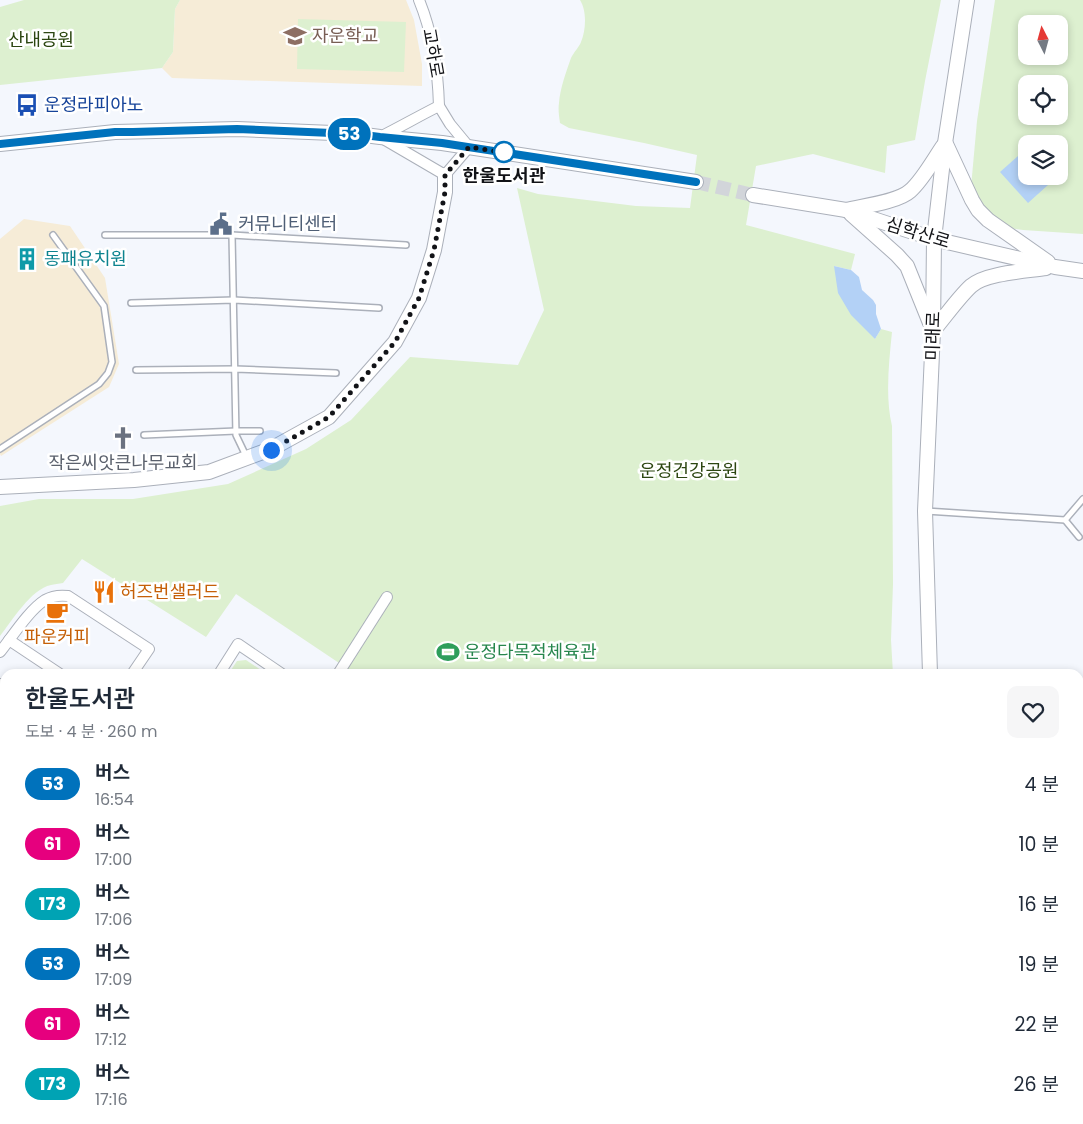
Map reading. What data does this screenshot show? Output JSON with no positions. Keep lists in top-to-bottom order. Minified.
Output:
{"streets":{"street":["교하로","심학산로","미래로"]},"crossings":[["심학산로","미래로"]],"parks":["산내공원","운정건강공원"],"places":{"school or university":["자운학교"],"bus stop":["운정라피아노"],"other":["한울도서관"],"public building":["커뮤니티센터"],"building":["동패유치원"],"church":["작은씨앗큰나무교회"],"restaurant":["허즈번샐러드"],"cafe":["파운커피"],"sports":["운정다목적체육관"]},"lines":["bus line 53"],"north":"top","page":{"on_map":"53","heading":["한울도서관","도보 · 4 분 · 260 m"],"list":[{"mark":"53","name":"버스","note":"16:54","value":"4 분"},{"mark":"61","name":"버스","note":"17:00","value":"10 분"},{"mark":"173","name":"버스","note":"17:06","value":"16 분"},{"mark":"53","name":"버스","note":"17:09","value":"19 분"},{"mark":"61","name":"버스","note":"17:12","value":"22 분"},{"mark":"173","name":"버스","note":"17:16","value":"26 분"}]}}
